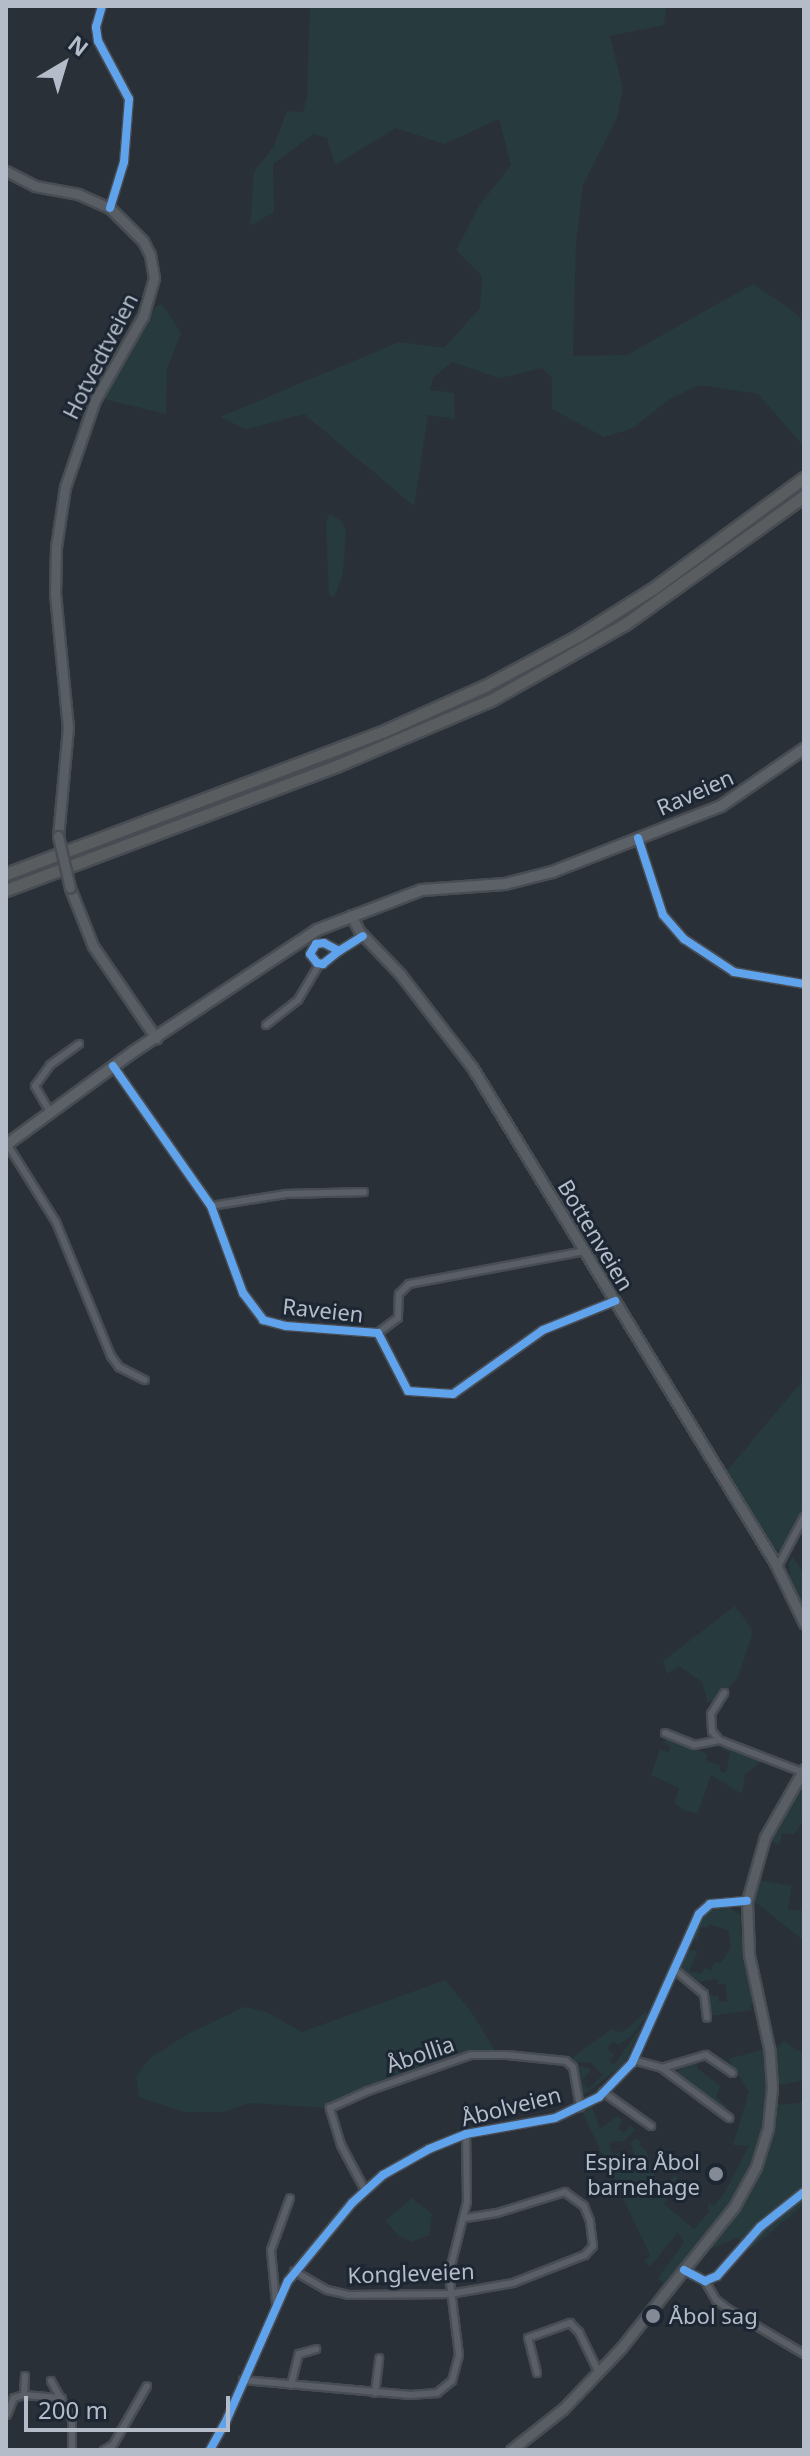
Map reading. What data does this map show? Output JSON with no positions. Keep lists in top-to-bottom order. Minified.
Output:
{"streets":{"main road":["Hotvedtveien","Raveien","Bottenveien"],"street":["Åbollia","Åbolveien","Kongleveien"]},"crossings":[["Hotvedtveien","Raveien"],["Raveien","Bottenveien"],["Åbollia","Åbolveien"],["Åbolveien","Kongleveien"]],"places":["Espira Åbol barnehage","Åbol sag"],"scale_bar":"200 m","north":"top right"}
